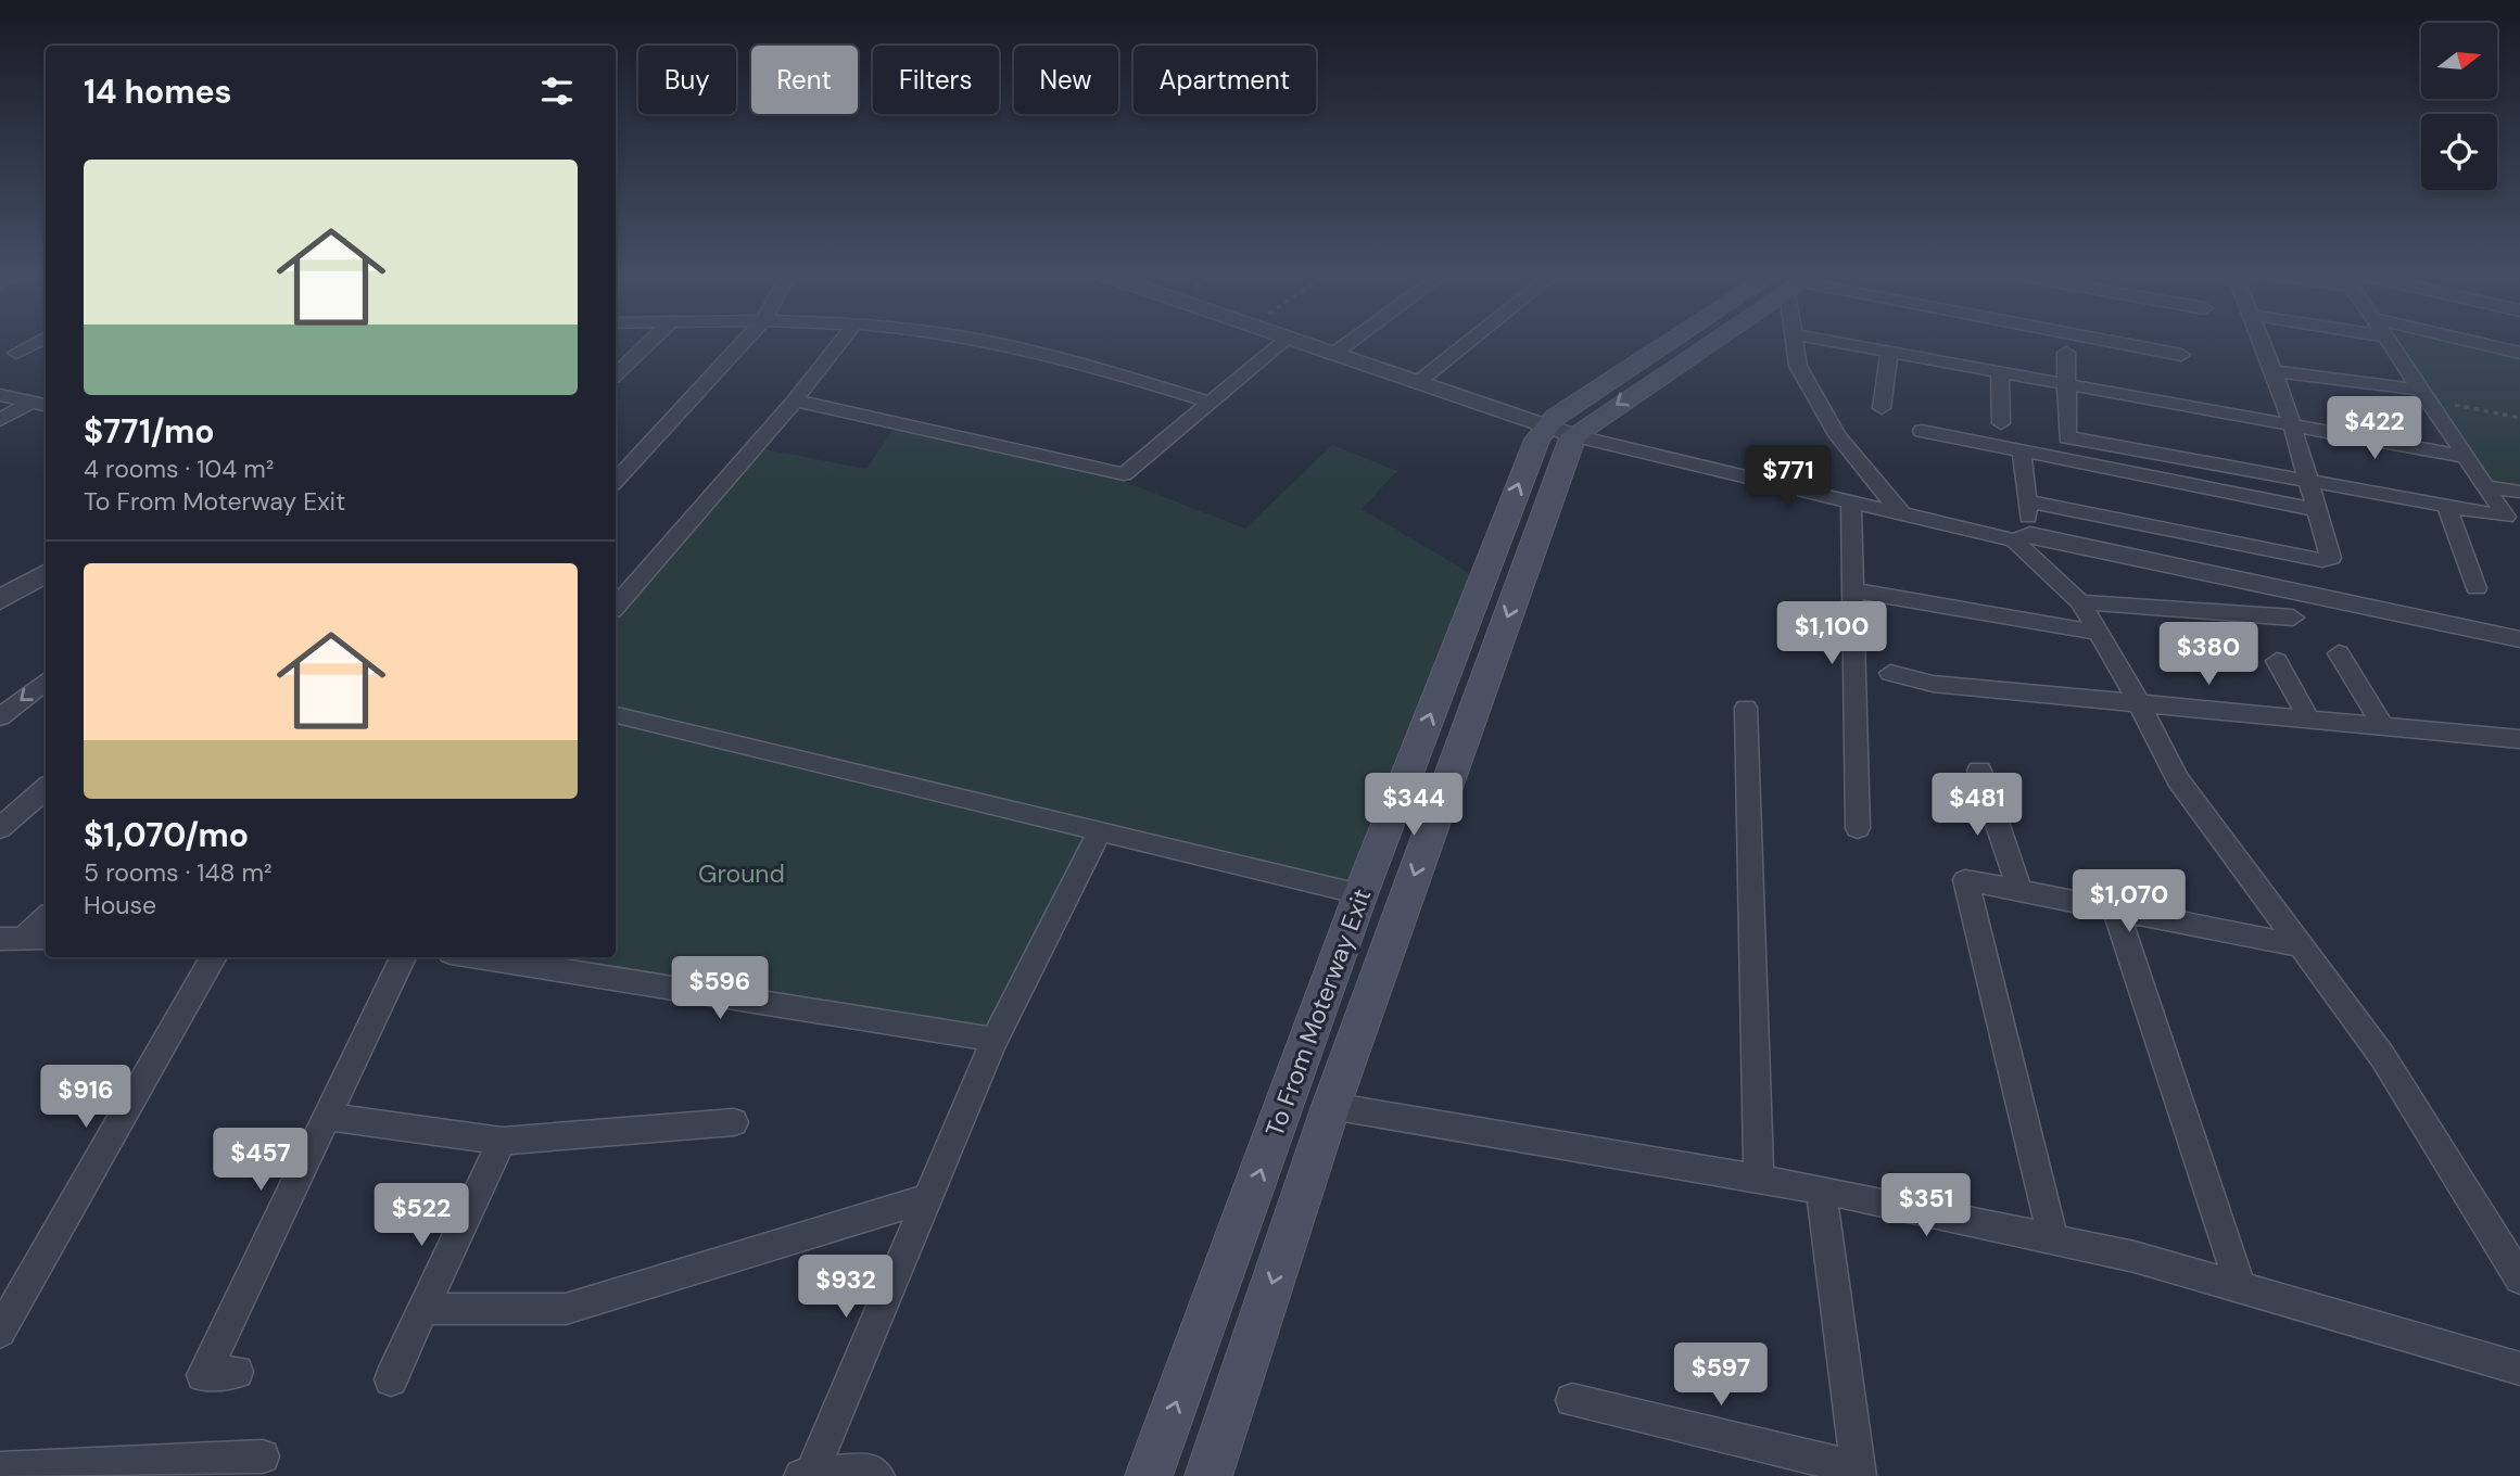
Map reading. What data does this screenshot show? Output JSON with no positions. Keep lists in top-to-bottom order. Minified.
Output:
{"streets":{"main road":["To From Moterway Exit"]},"parks":["Ground"],"north":"right","page":{"chip":["Buy","Rent","Filters","New","Apartment"],"heading":"14 homes","list":[{"name":"$771/mo","note":"4 rooms · 104 m² · To From Moterway Exit"},{"name":"$1,070/mo","note":"5 rooms · 148 m² · House"}],"price":["$422","$771","$1,100","$380","$344","$481","$1,070","$596","$916","$457","$351","$522","$932","$597"]}}
